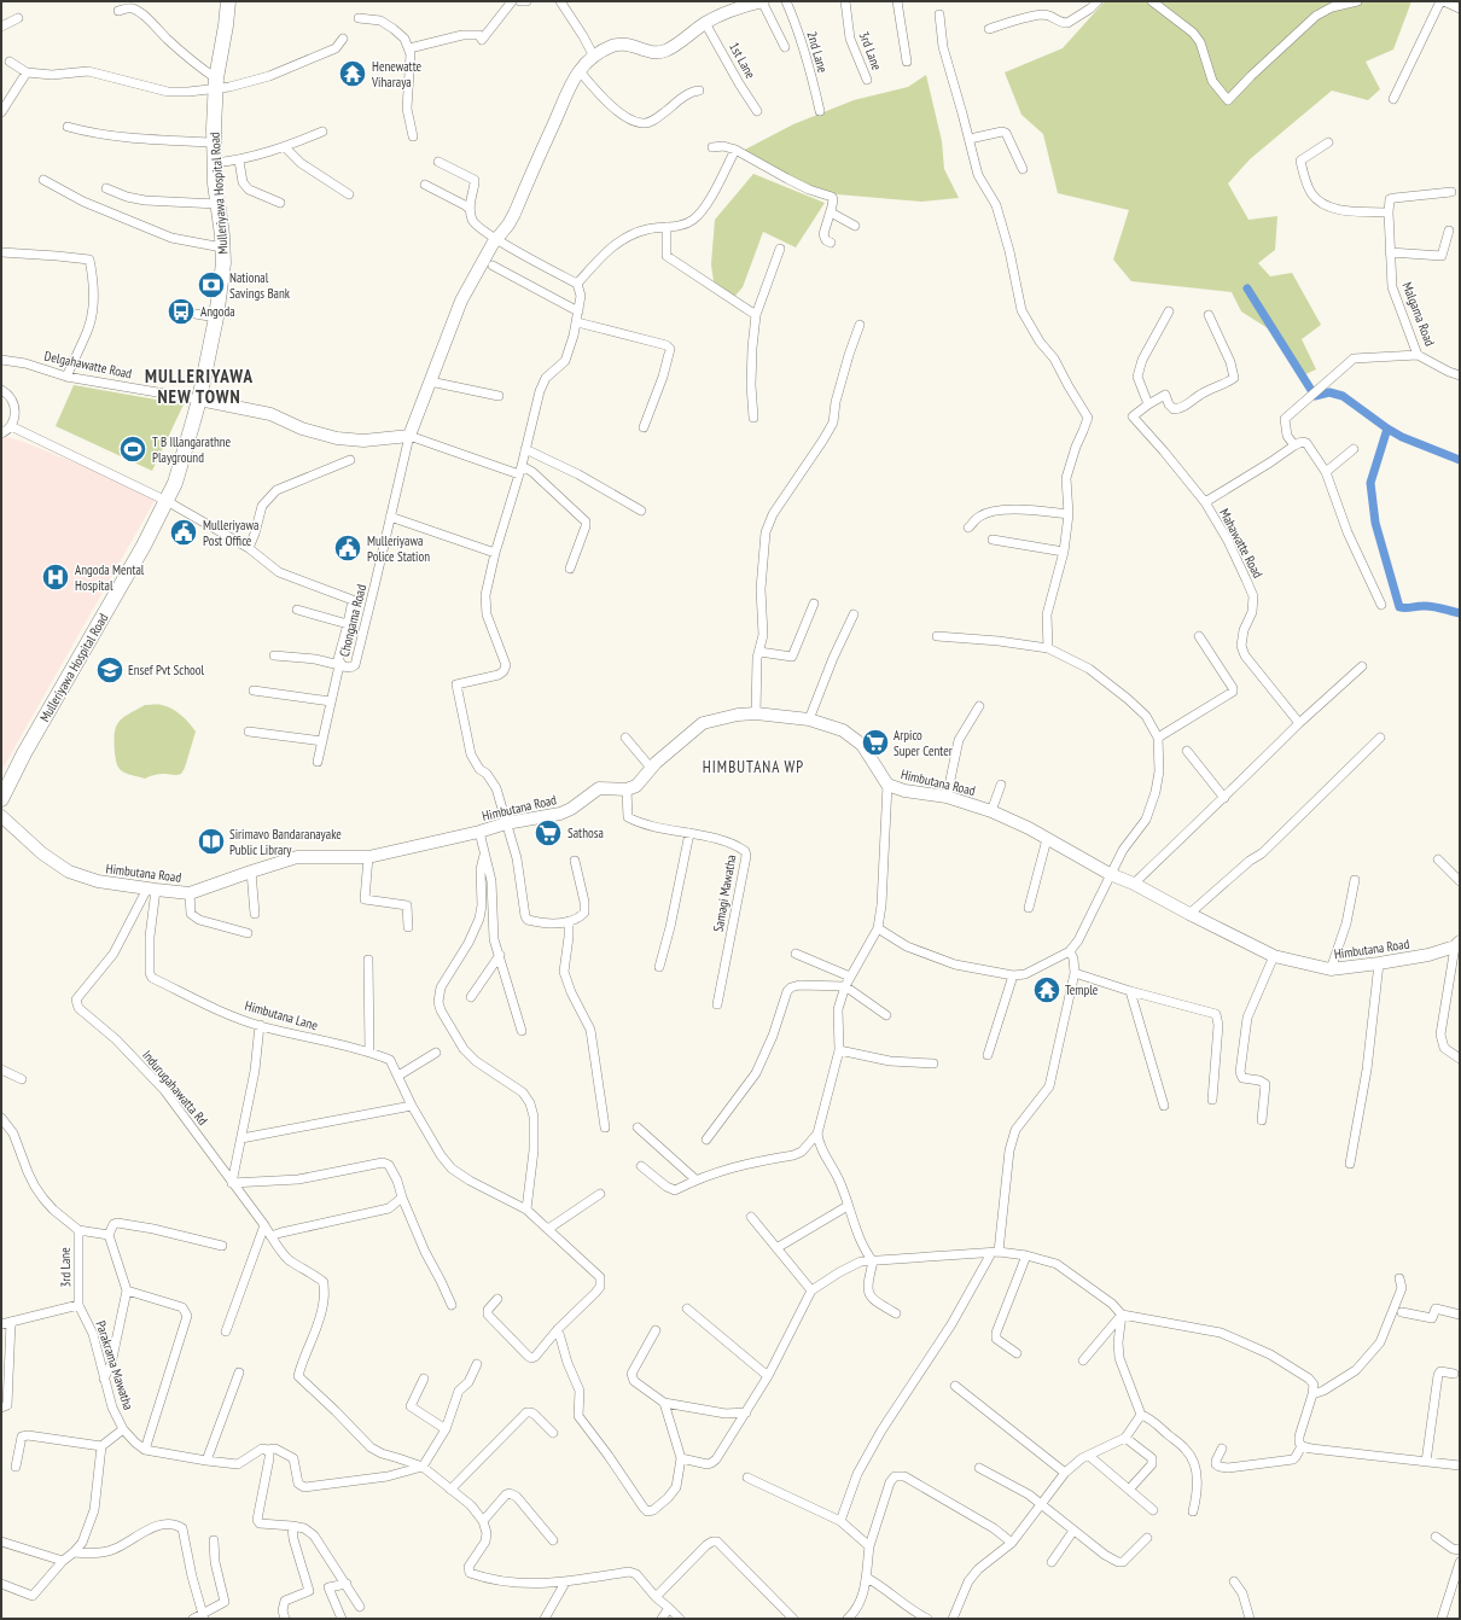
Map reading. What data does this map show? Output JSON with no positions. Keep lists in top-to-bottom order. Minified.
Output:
{"streets":{"main road":["Mulleriyawa Hospital Road"],"street":["3rd Lane","2nd Lane","1st Lane","Malgama Road","Delgahawatte Road","Mahawatte Road","Chongama Road","Himbutana Road","Samagi Mawatha","Himbutana Lane","Indurugahawatta Rd","Parakrama Mawatha"]},"crossings":[["3rd Lane","Parakrama Mawatha"],["Mulleriyawa Hospital Road","Delgahawatte Road"],["Mulleriyawa Hospital Road","Chongama Road"],["Himbutana Road","Samagi Mawatha"],["Himbutana Road","Himbutana Lane"],["Himbutana Road","Indurugahawatta Rd"],["Himbutana Lane","Indurugahawatta Rd"]],"districts":["MULLERIYAWA NEW TOWN","HIMBUTANA WP"],"places":{"temple":["Henewatte Viharaya","Temple"],"bank":["National Savings Bank"],"bus stop":["Angoda"],"sports":["T B Illangarathne Playground"],"public building":["Mulleriyawa Post Office","Mulleriyawa Police Station"],"hospital":["Angoda Mental Hospital"],"school or university":["Ensef Pvt School"],"supermarket":["Arpico Super Center","Sathosa"],"library":["Sirimavo Bandaranayake Public Library"]}}
